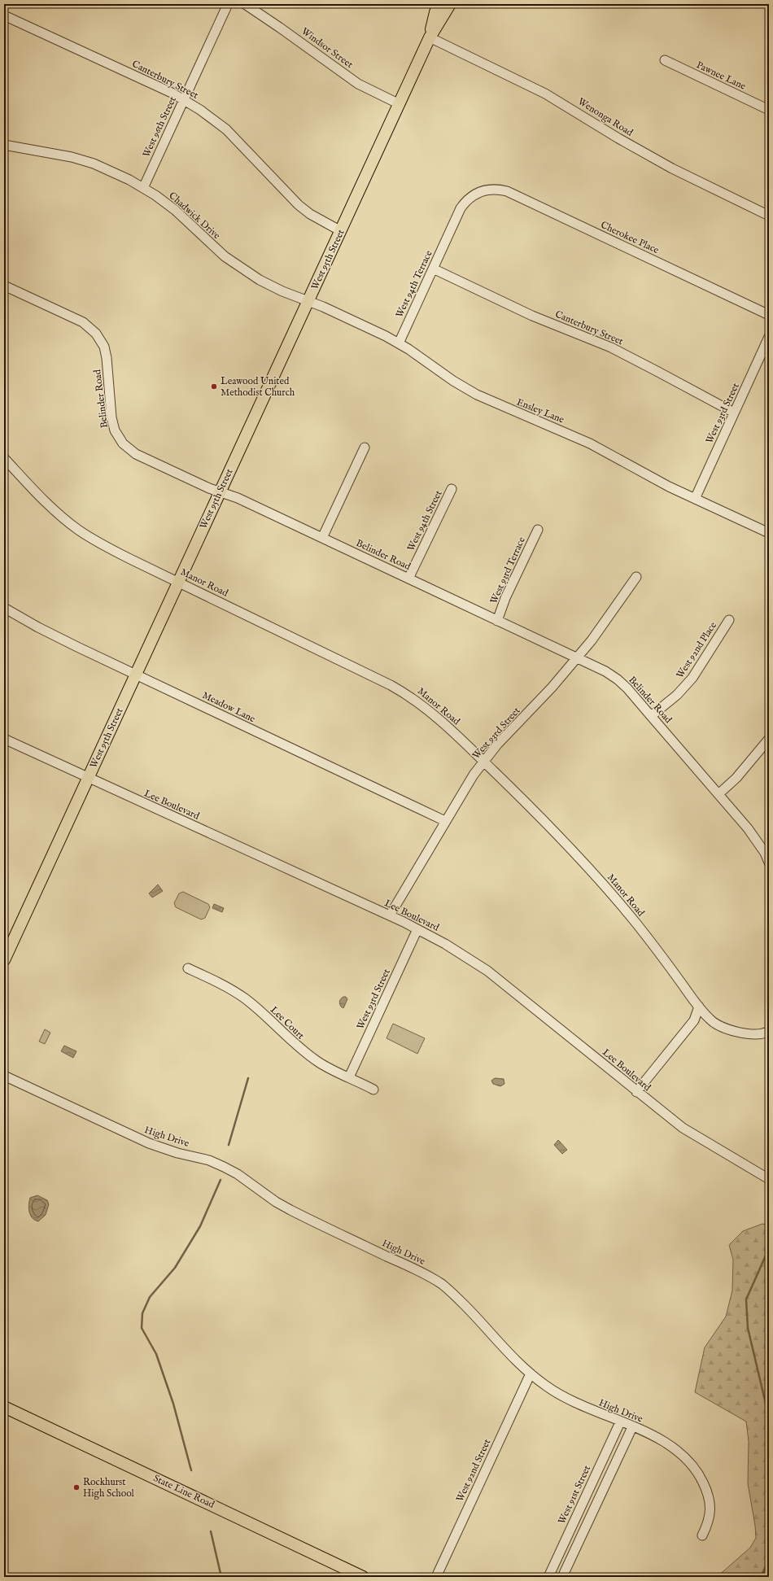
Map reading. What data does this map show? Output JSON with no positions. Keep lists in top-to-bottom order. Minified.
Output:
{"streets":{"main road":["West 95th Street","State Line Road"],"street":["Windsor Street","Pawnee Lane","Canterbury Street","Wenonga Road","West 96th Street","Chadwick Drive","Cherokee Place","West 94th Terrace","Belinder Road","Ensley Lane","West 93rd Street","West 94th Street","West 93rd Terrace","Manor Road","West 92nd Place","Meadow Lane","Lee Boulevard","Lee Court","High Drive","West 92nd Street","West 91st Street"]},"crossings":[["Windsor Street","West 95th Street"],["Canterbury Street","West 96th Street"],["Canterbury Street","West 95th Street"],["Canterbury Street","West 94th Terrace"],["Canterbury Street","West 93rd Street"],["Wenonga Road","West 95th Street"],["West 96th Street","Chadwick Drive"],["Chadwick Drive","West 95th Street"],["Chadwick Drive","Ensley Lane"],["Cherokee Place","West 94th Terrace"],["West 95th Street","Belinder Road"],["West 95th Street","Ensley Lane"],["West 95th Street","Manor Road"],["West 95th Street","Meadow Lane"],["West 95th Street","Lee Boulevard"],["West 94th Terrace","Ensley Lane"],["Belinder Road","West 93rd Street"],["Belinder Road","West 94th Street"],["Belinder Road","West 93rd Terrace"],["Belinder Road","West 92nd Place"],["Ensley Lane","West 93rd Street"],["West 93rd Street","Manor Road"],["West 93rd Street","Meadow Lane"],["West 93rd Street","Lee Boulevard"],["West 93rd Street","Lee Court"],["High Drive","West 92nd Street"],["High Drive","West 91st Street"]],"places":["Leawood United Methodist Church","Rockhurst High School"]}
